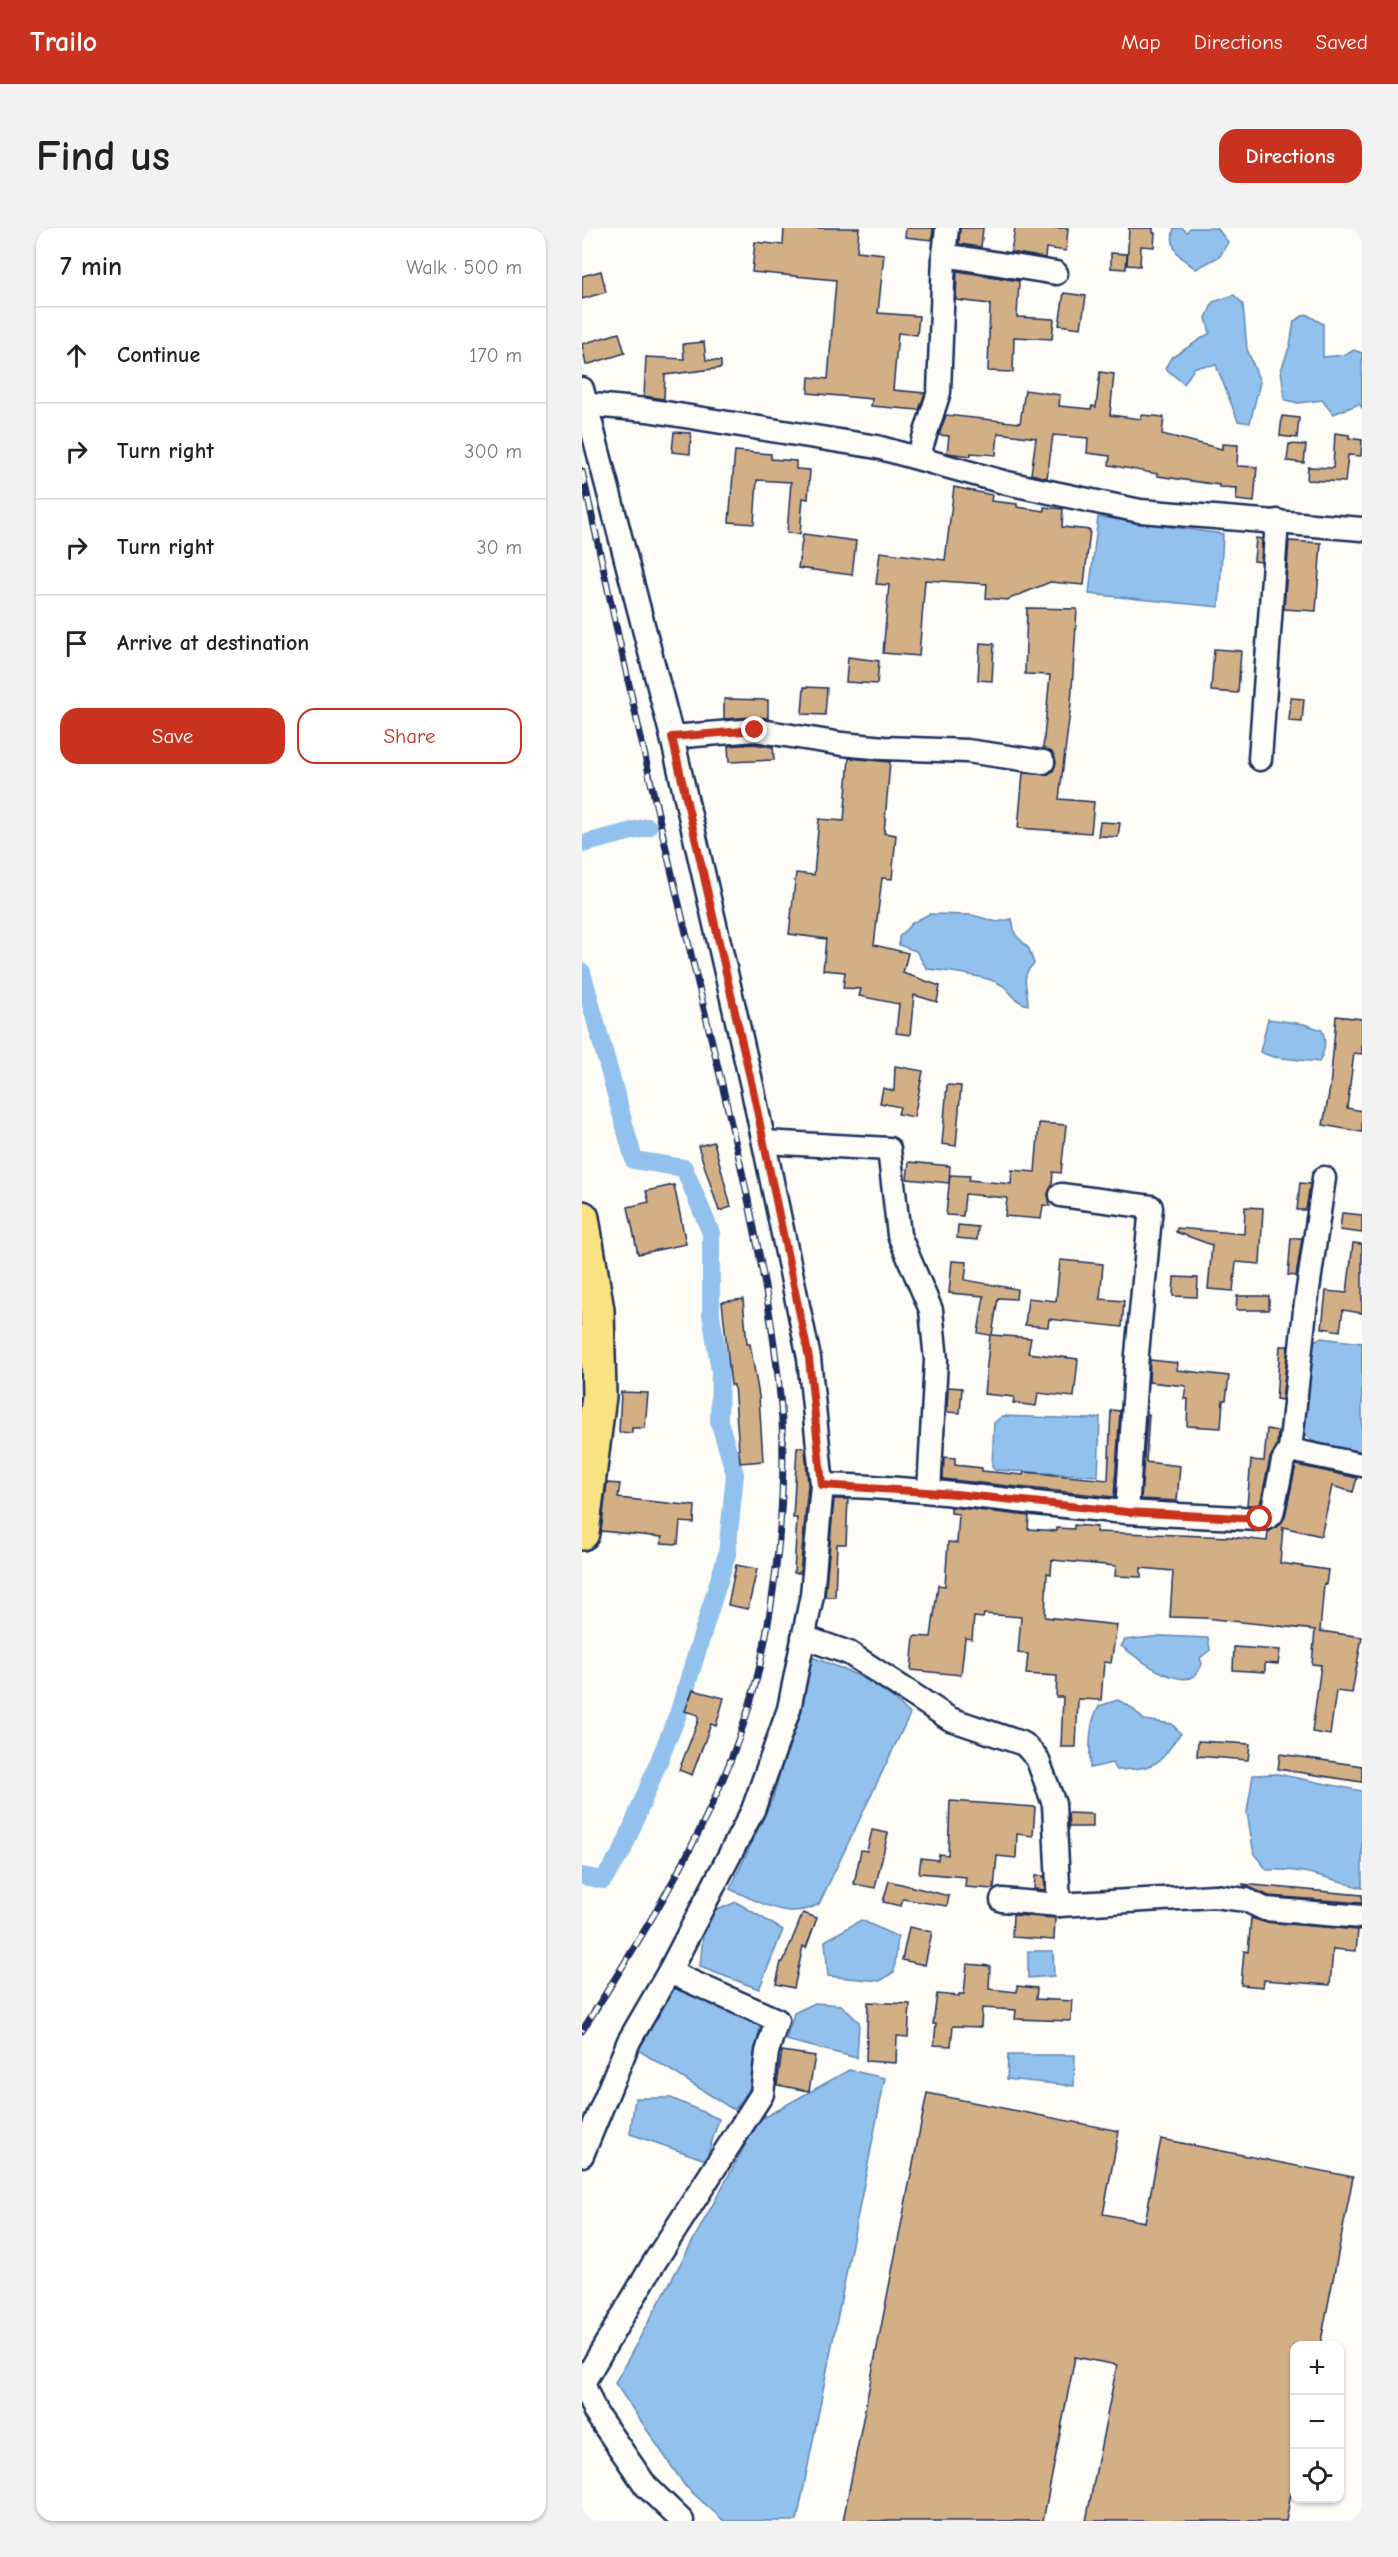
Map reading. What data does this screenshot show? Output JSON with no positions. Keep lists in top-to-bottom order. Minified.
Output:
{"page":{"header":"Trailo","nav":["Map","Directions","Saved"],"buttons":["Directions",["Save","Share"]],"title":"Find us","heading":["7 min","Walk · 500 m"],"list":[["Continue","170 m"],["Turn right","300 m"],["Turn right","30 m"],"Arrive at destination"],"map_buttons":["+","−"]}}
